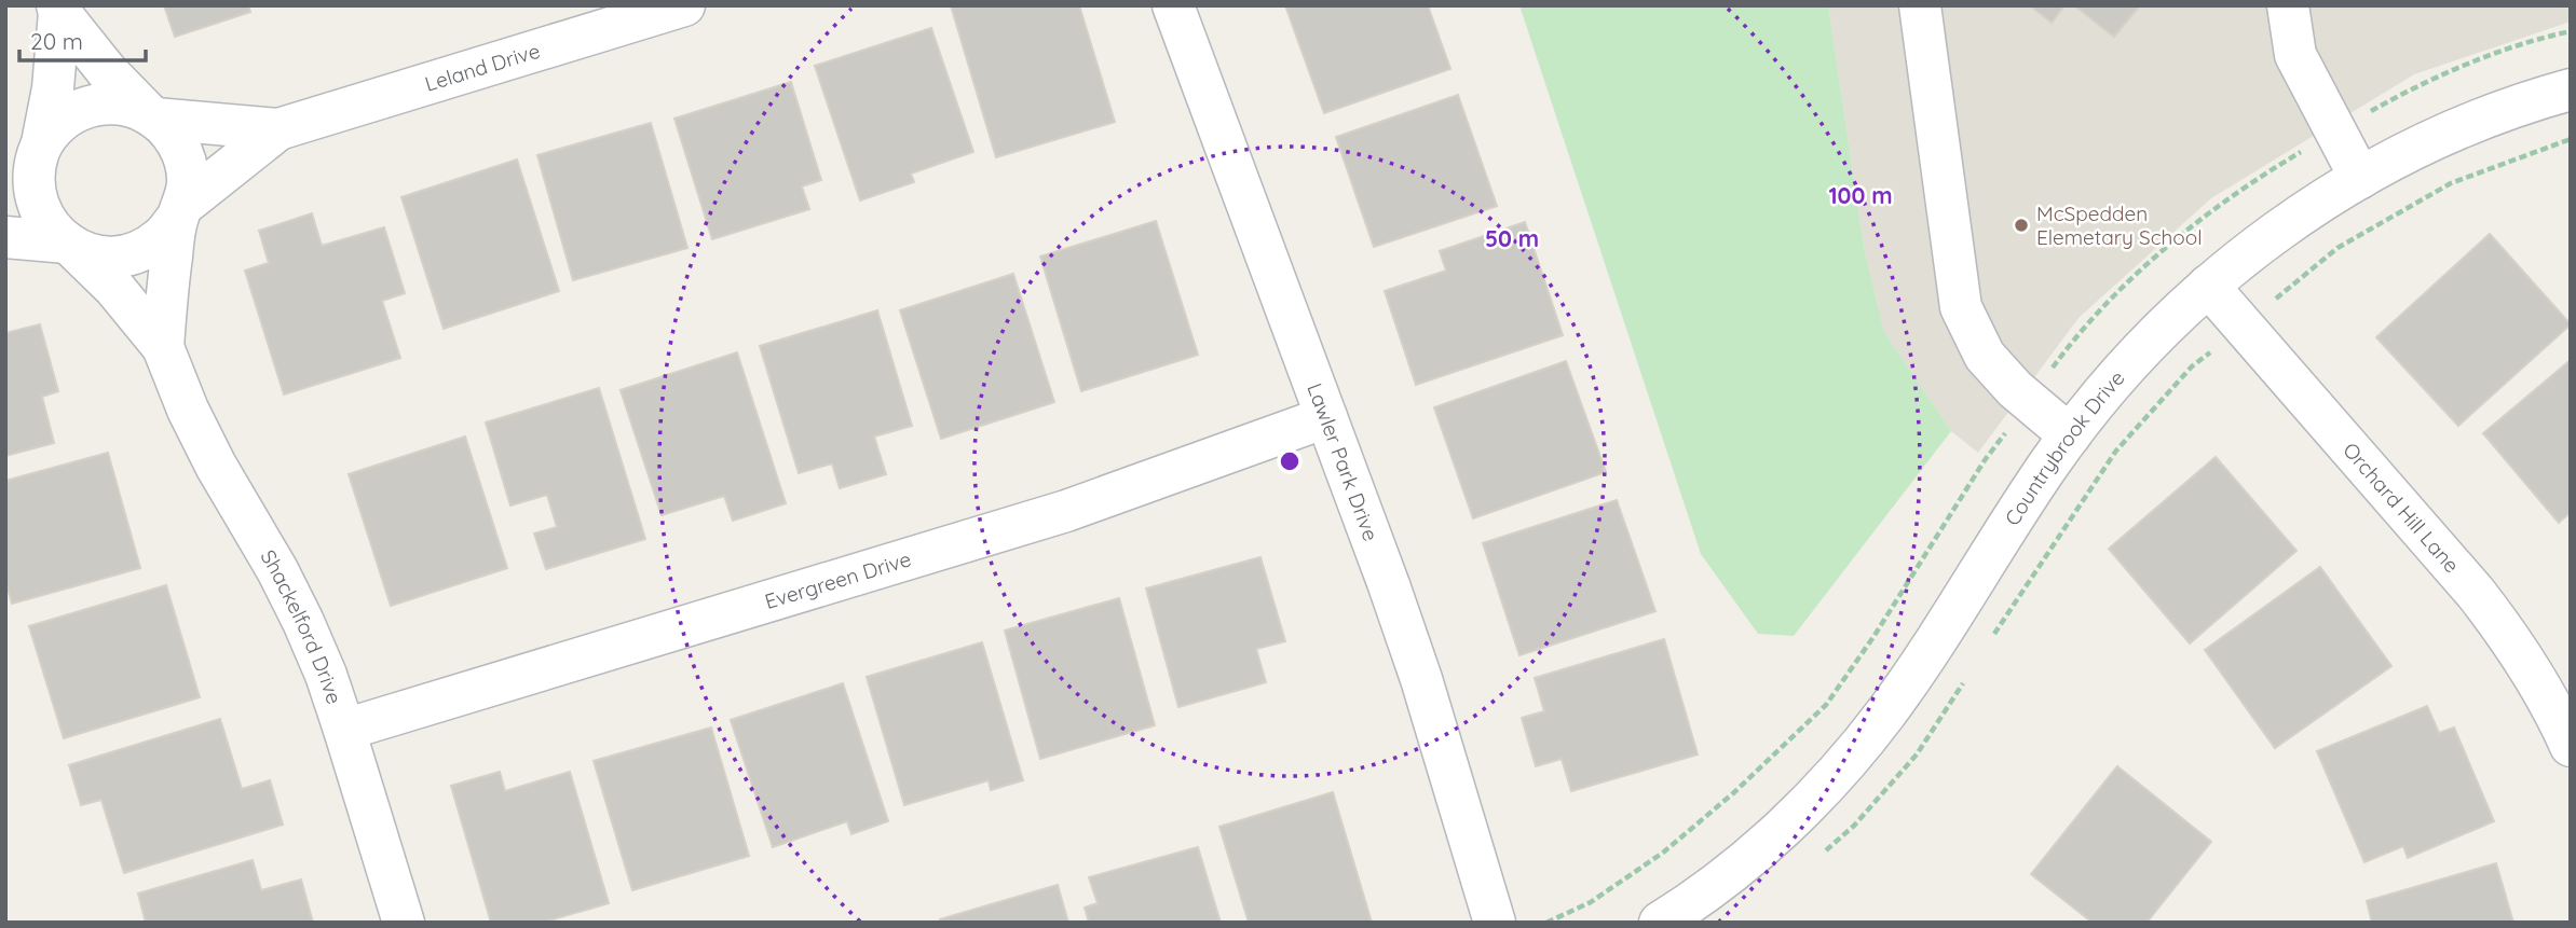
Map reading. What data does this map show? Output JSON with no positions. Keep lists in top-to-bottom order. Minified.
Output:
{"streets":{"street":["Leland Drive","Countrybrook Drive","Lawler Park Drive","Orchard Hill Lane","Evergreen Drive","Shackelford Drive"]},"crossings":[["Leland Drive","Shackelford Drive"],["Countrybrook Drive","Orchard Hill Lane"],["Lawler Park Drive","Evergreen Drive"],["Evergreen Drive","Shackelford Drive"]],"places":["McSpedden Elemetary School"],"scale_bar":"20 m","rings":["100 m","50 m"]}
